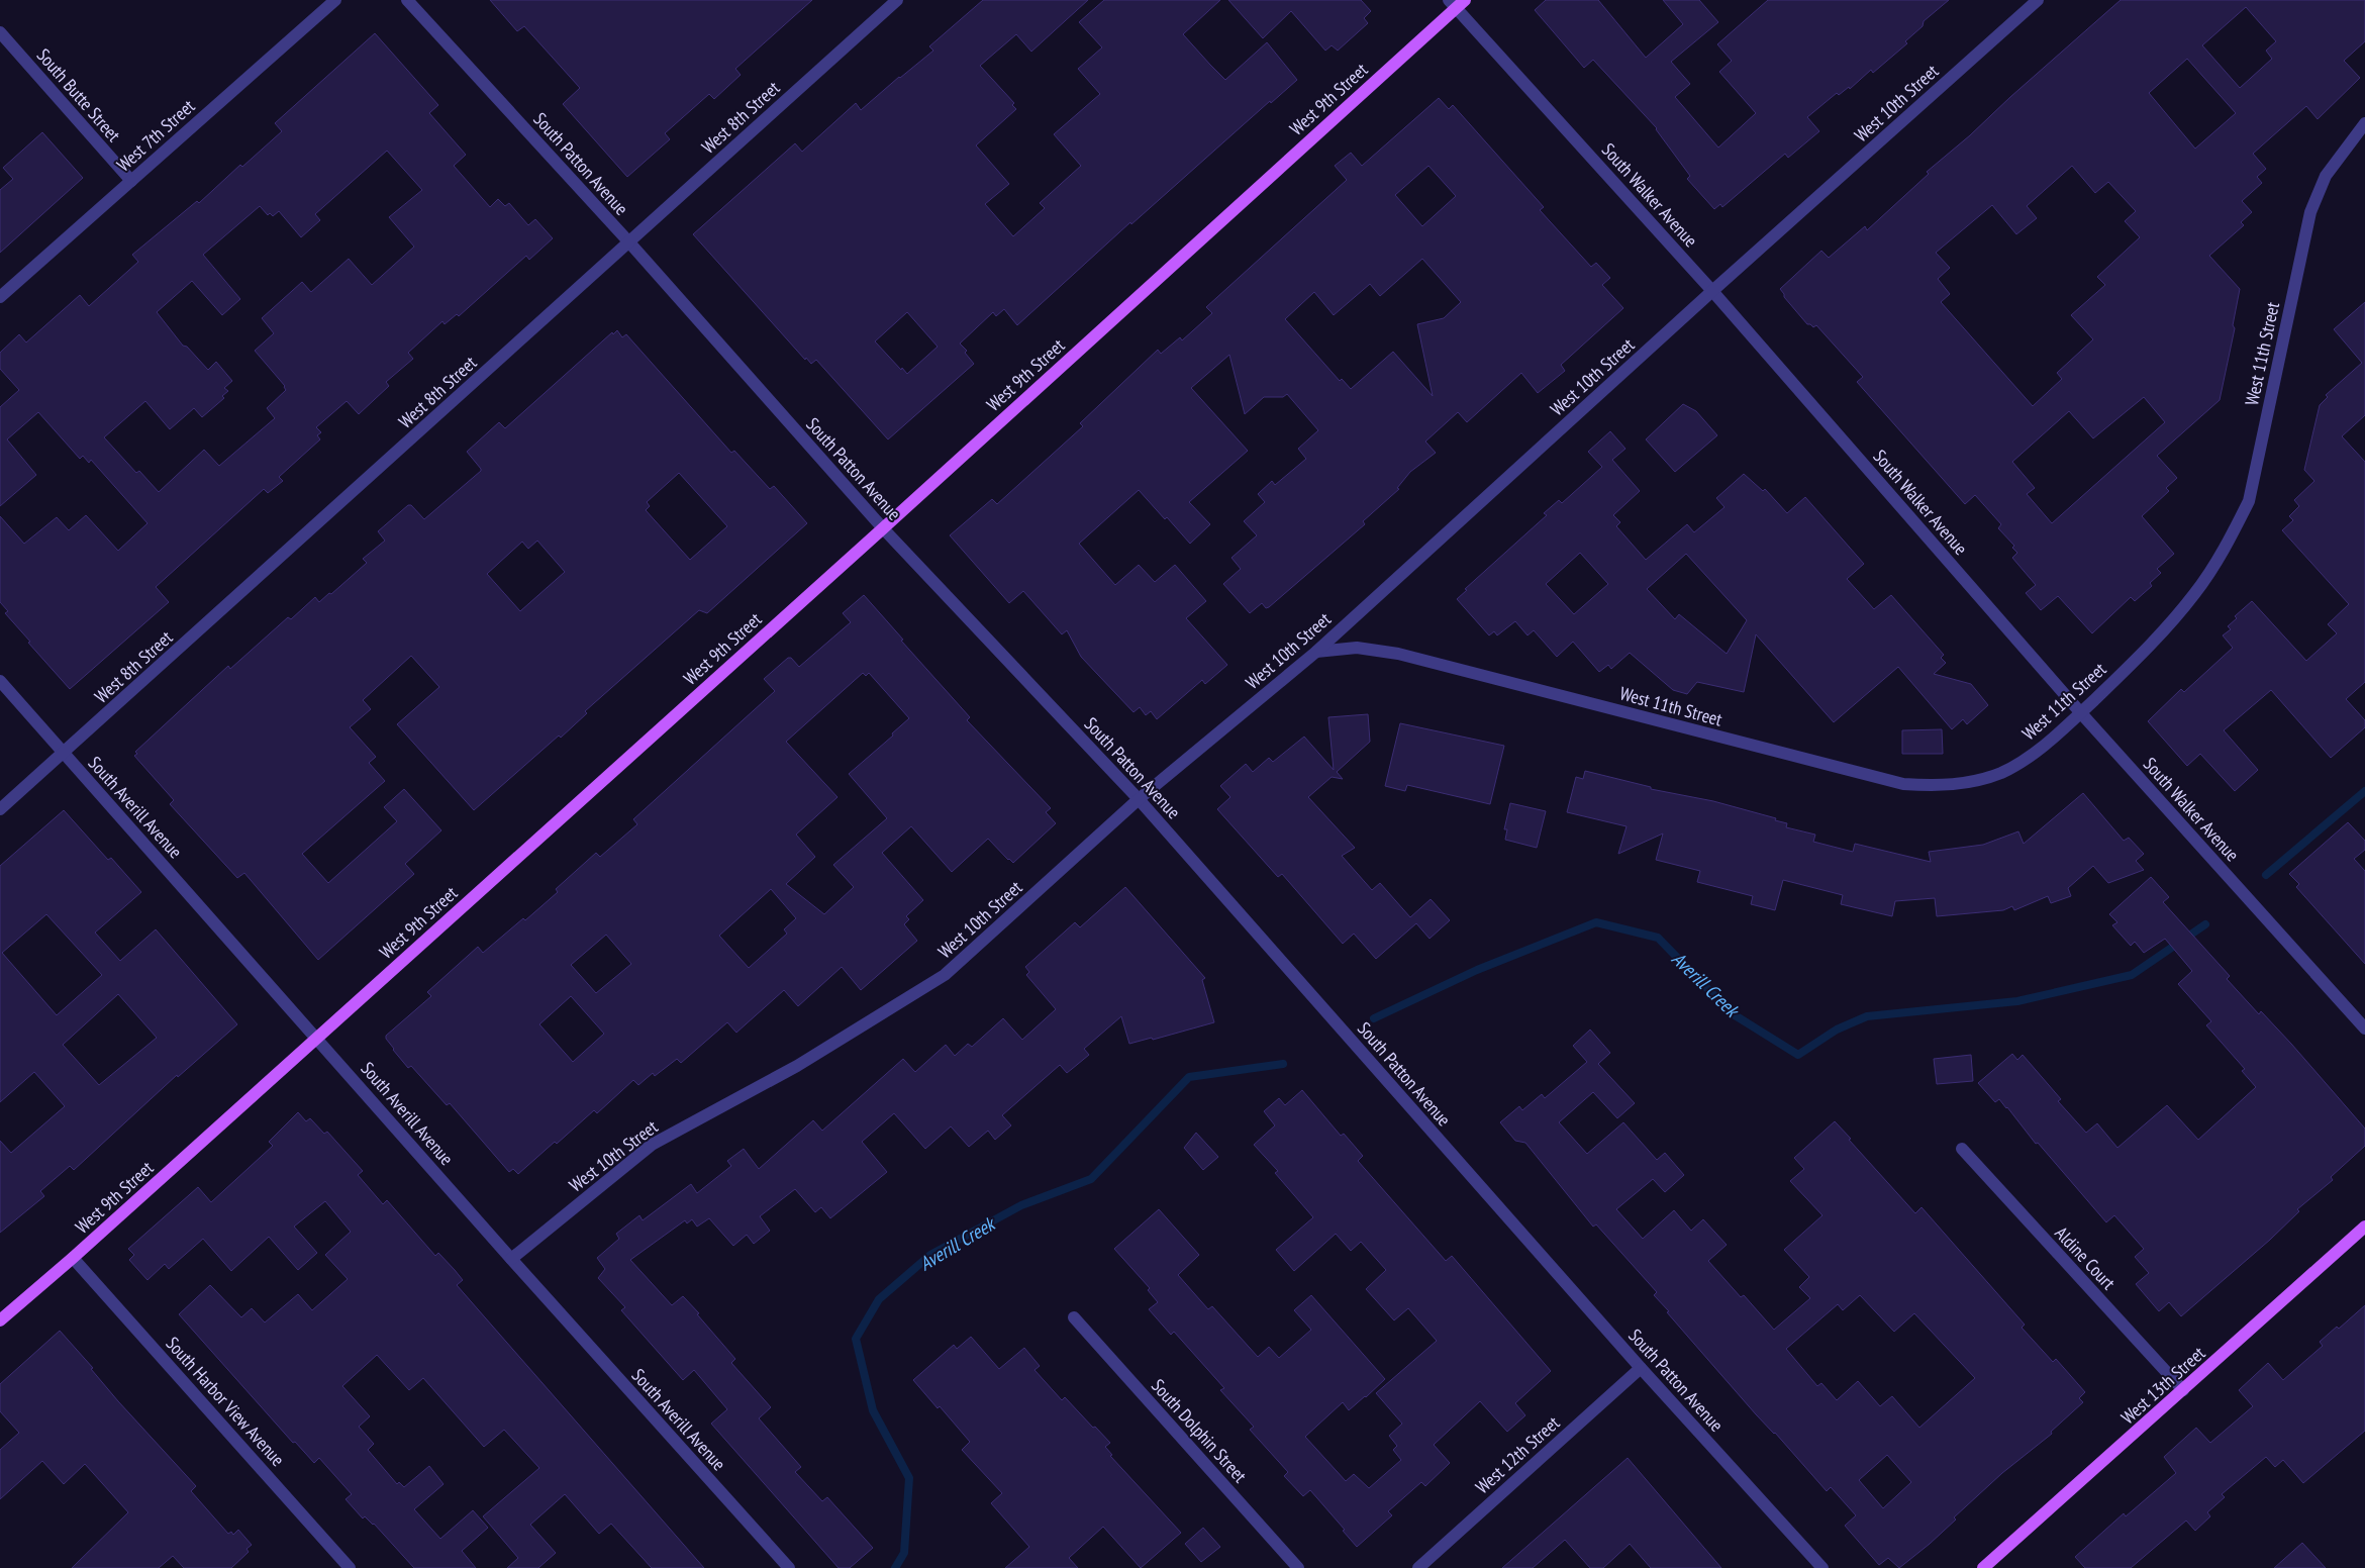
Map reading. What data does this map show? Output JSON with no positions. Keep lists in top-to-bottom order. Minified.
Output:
{"streets":{"main road":["West 9th Street","West 13th Street"],"street":["South Butte Street","West 10th Street","West 8th Street","West 7th Street","South Patton Avenue","South Walker Avenue","West 11th Street","South Averill Avenue","Aldine Court","South Harbor View Avenue","South Dolphin Street","West 12th Street"]},"crossings":[["South Butte Street","West 7th Street"],["West 9th Street","South Patton Avenue"],["West 9th Street","South Walker Avenue"],["West 9th Street","South Averill Avenue"],["West 9th Street","South Harbor View Avenue"],["West 10th Street","South Patton Avenue"],["West 10th Street","South Walker Avenue"],["West 10th Street","West 11th Street"],["West 10th Street","South Averill Avenue"],["West 8th Street","South Patton Avenue"],["West 8th Street","South Averill Avenue"],["South Patton Avenue","West 12th Street"],["South Walker Avenue","West 11th Street"],["Aldine Court","West 13th Street"]],"water":["Averill Creek"]}
